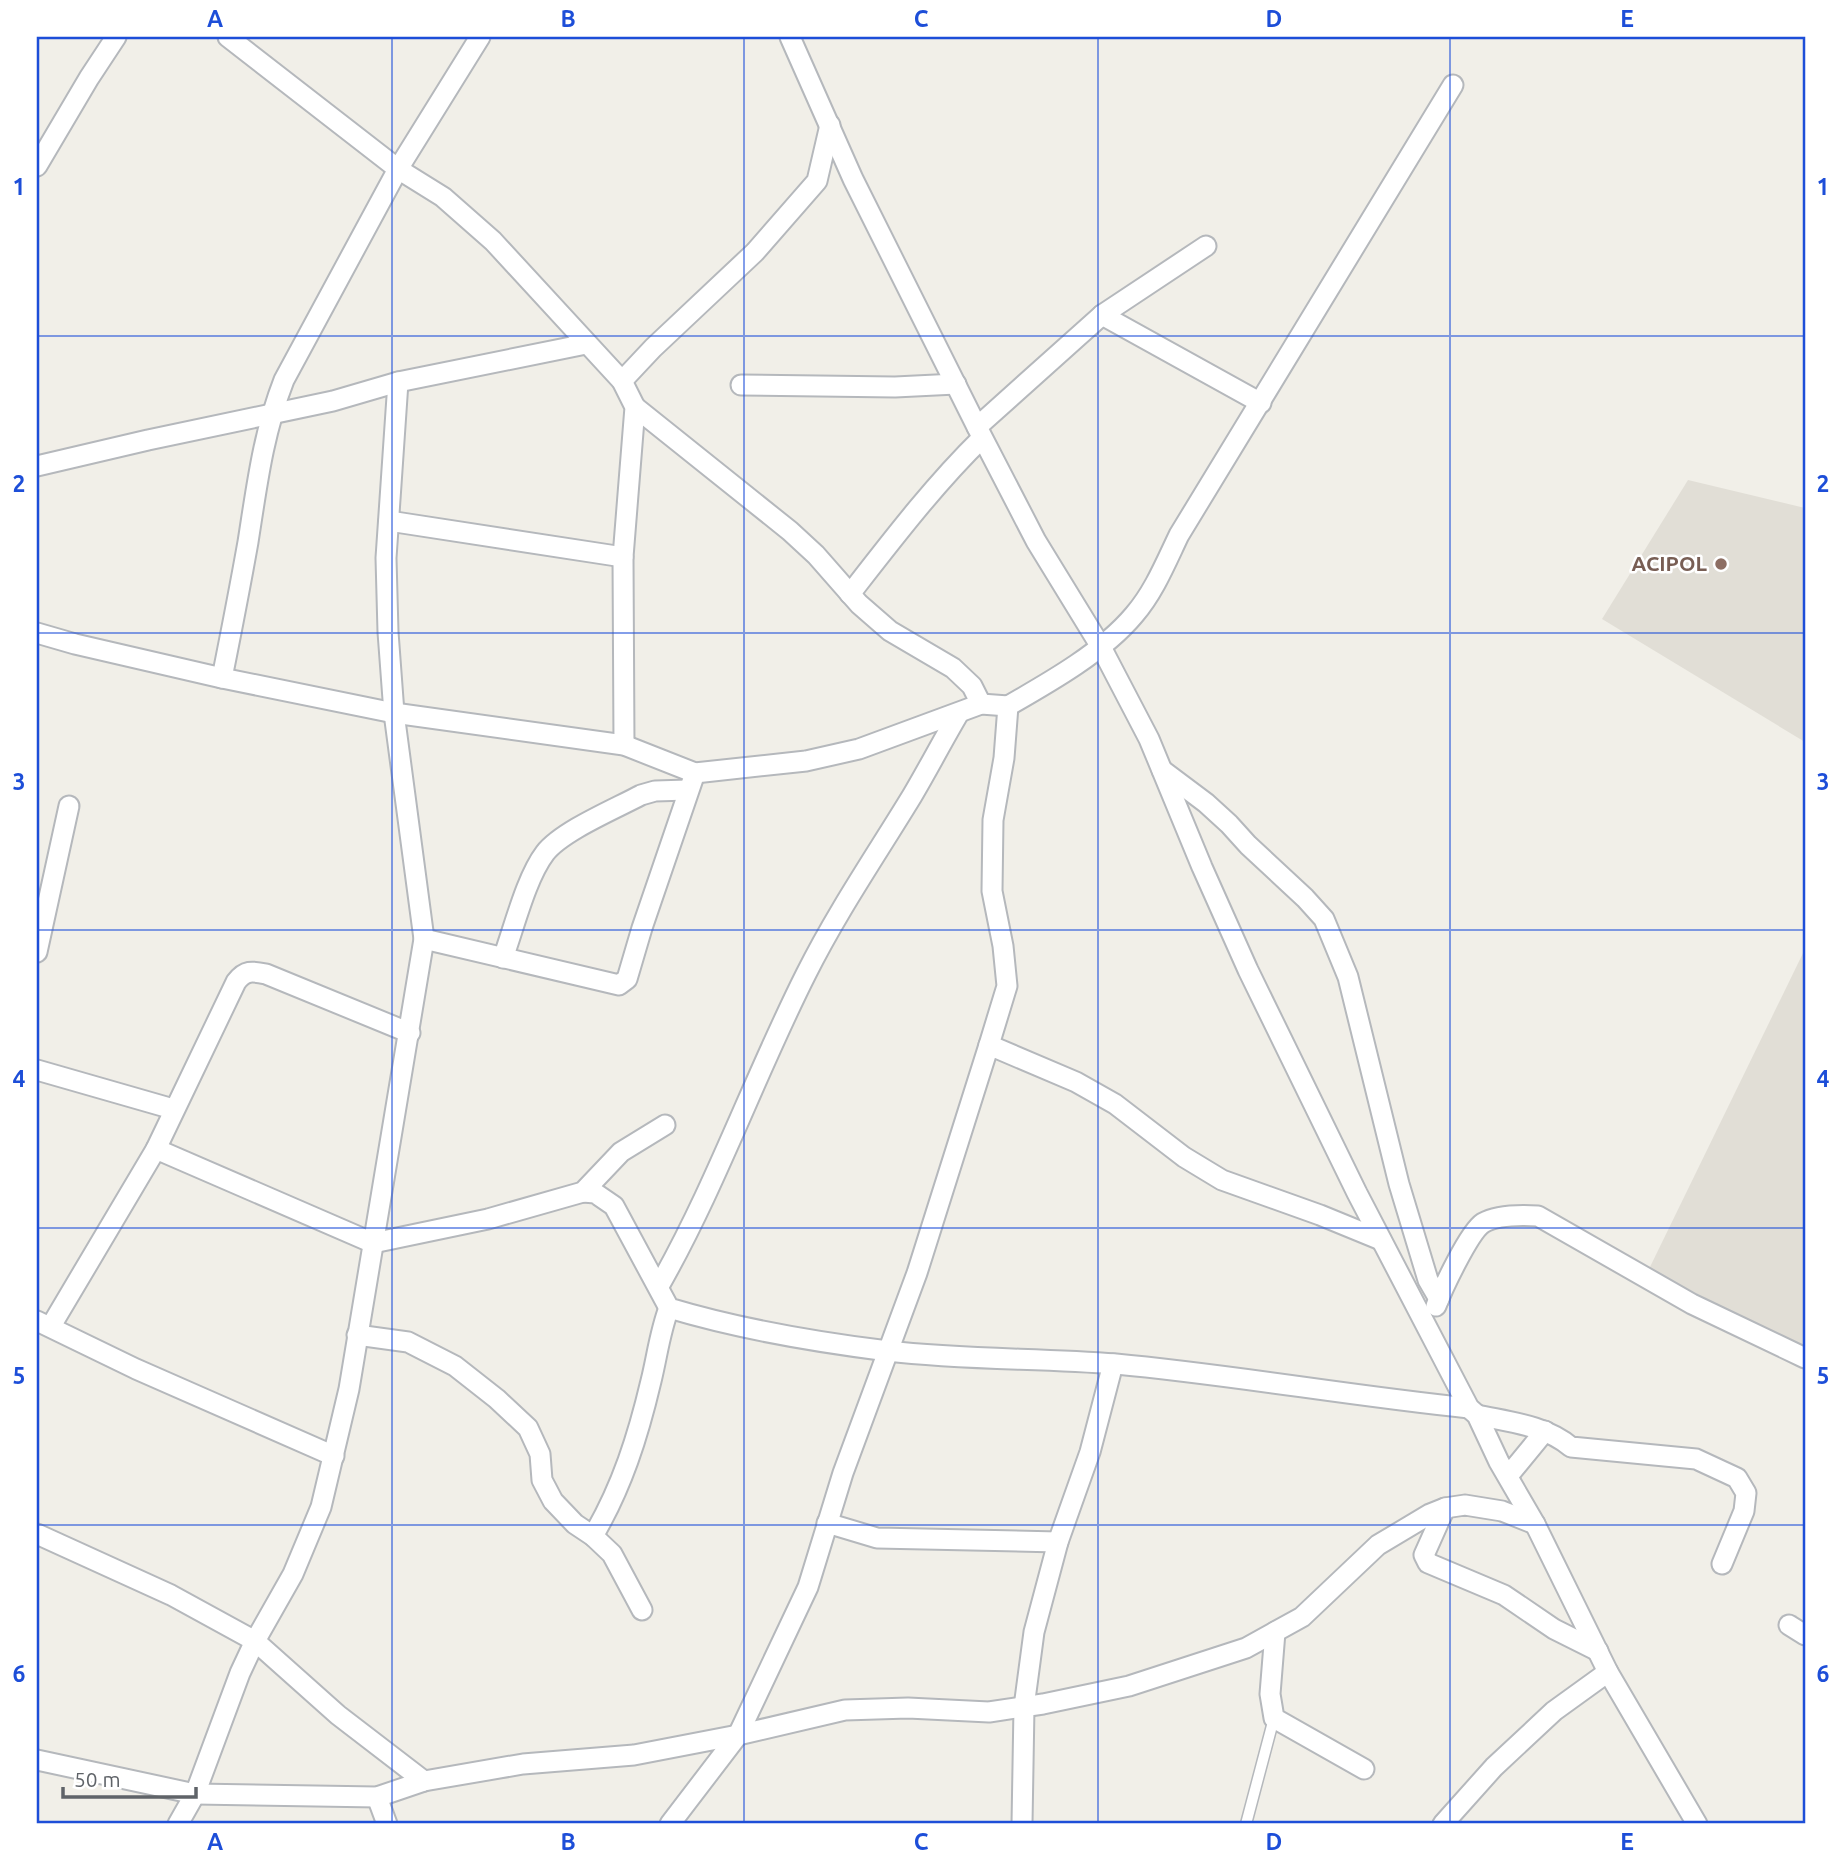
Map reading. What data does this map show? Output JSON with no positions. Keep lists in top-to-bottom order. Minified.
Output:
{"places":["ACIPOL"],"scale_bar":"50 m","grid":{"columns":["A","B","C","D","E"],"rows":["1","2","3","4","5","6"]}}
